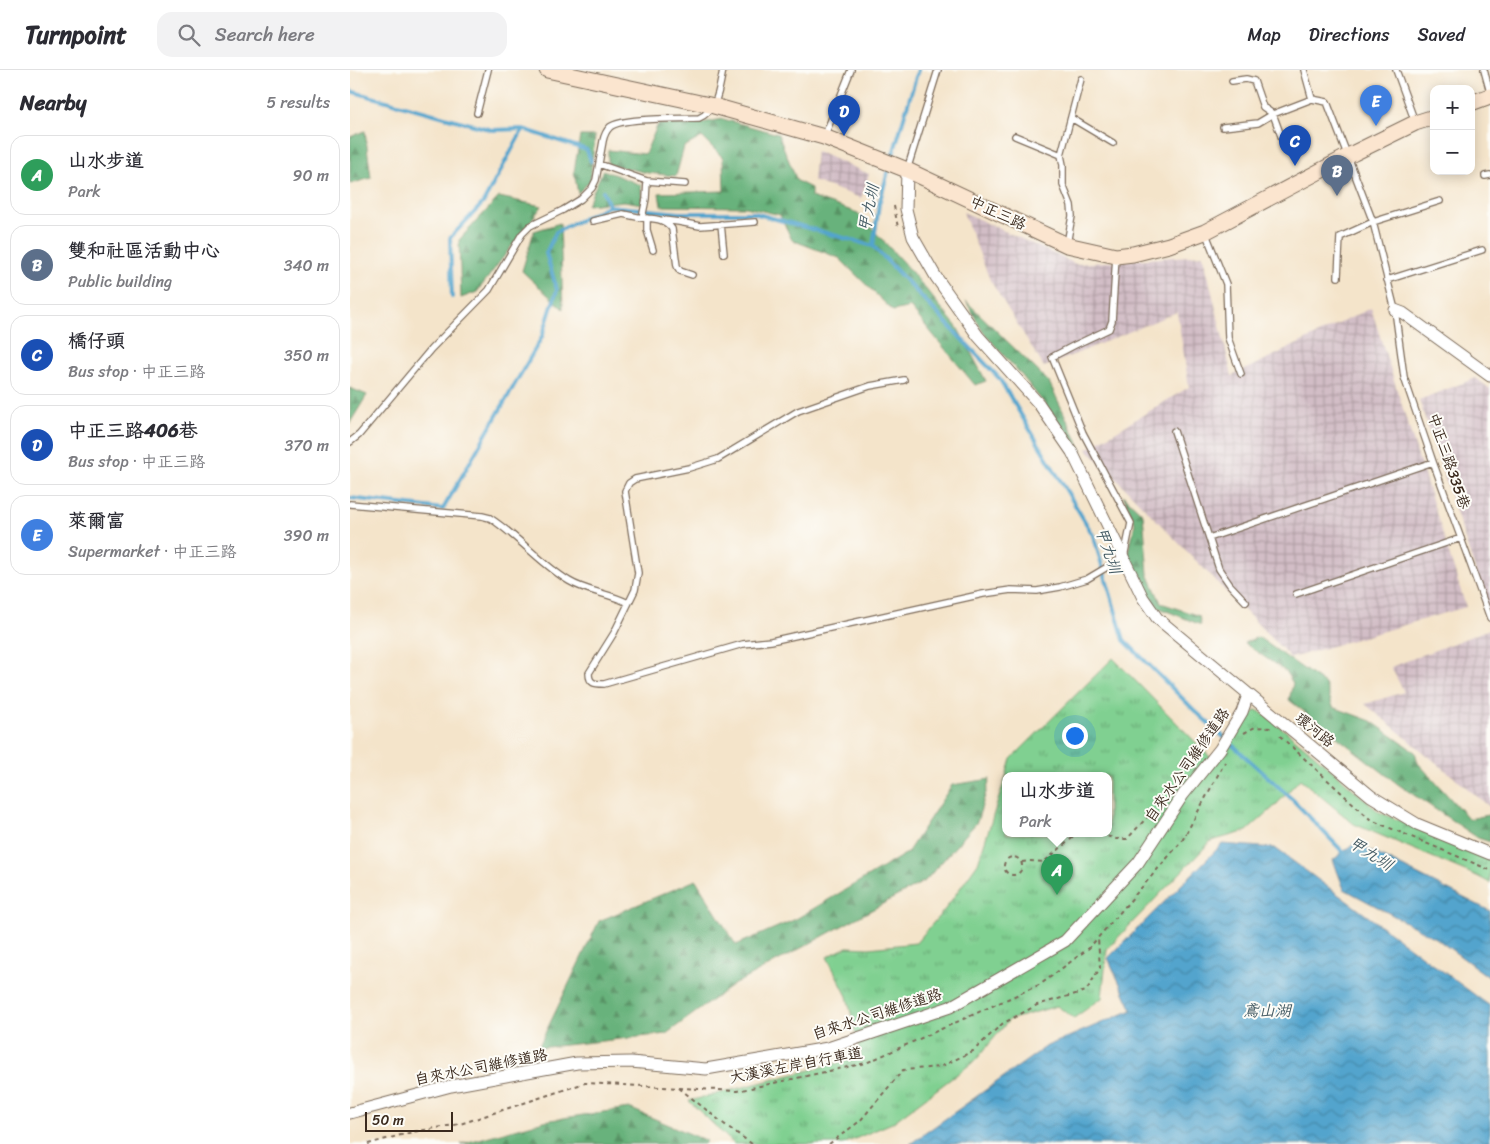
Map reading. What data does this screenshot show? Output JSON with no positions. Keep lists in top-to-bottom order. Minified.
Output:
{"streets":{"street":["中正三路","環河路","自來水公司維修道路"],"lane":["中正三路335巷"],"path":["大漢溪左岸自行車道"]},"crossings":[["中正三路","中正三路335巷"],["中正三路","環河路"],["環河路","自來水公司維修道路"],["自來水公司維修道路","大漢溪左岸自行車道"]],"water":["甲九圳","鳶山湖"],"scale_bar":"50 m","page":{"header":"Turnpoint","search":"Search here","nav":["Map","Directions","Saved"],"heading":["Nearby","5 results"],"map_buttons":["+","−"],"pins":["E","D","C","B","A"],"list":[{"mark":"A","name":"山水步道","note":"Park","value":"90 m"},{"mark":"B","name":"雙和社區活動中心","note":"Public building","value":"340 m"},{"mark":"C","name":"橋仔頭","note":"Bus stop · 中正三路","value":"350 m"},{"mark":"D","name":"中正三路406巷","note":"Bus stop · 中正三路","value":"370 m"},{"mark":"E","name":"萊爾富","note":"Supermarket · 中正三路","value":"390 m"}],"popup":["山水步道","Park"],"scale":"50 m"}}
